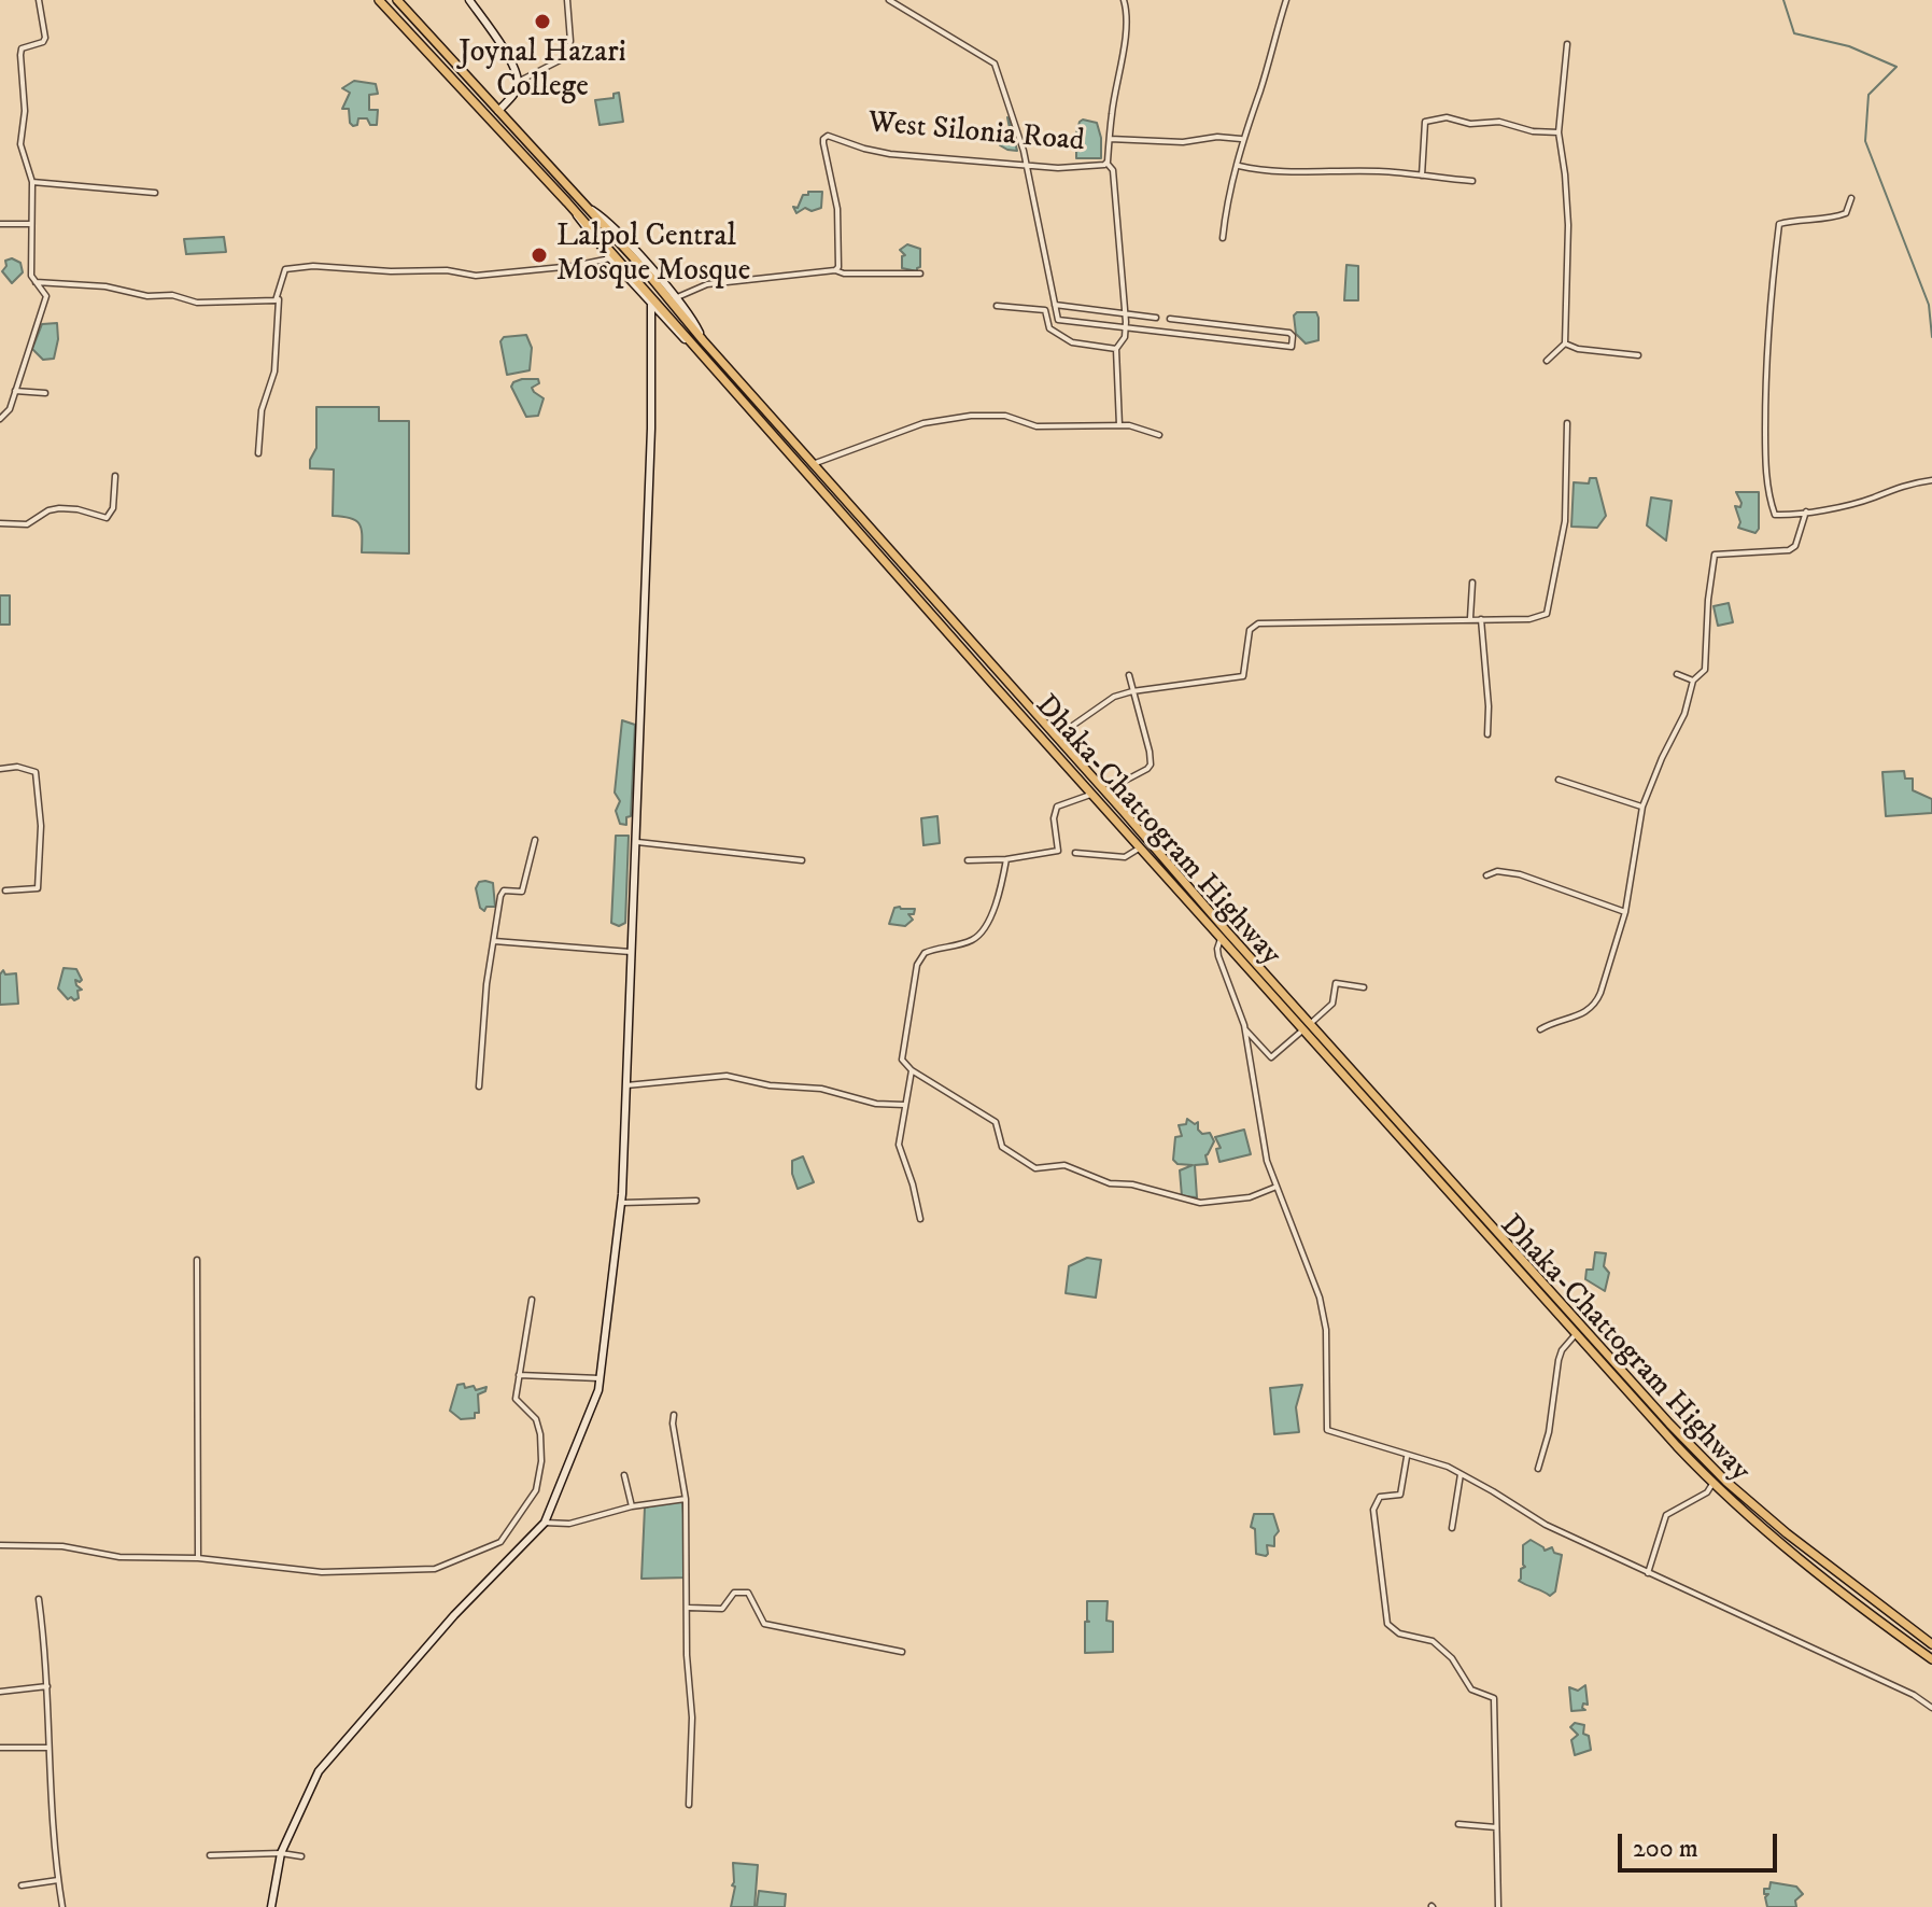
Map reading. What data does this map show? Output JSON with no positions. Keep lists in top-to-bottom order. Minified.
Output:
{"streets":{"highway":["Dhaka-Chattogram Highway"],"street":["West Silonia Road"]},"places":["Joynal Hazari College","Lalpol Central Mosque Mosque"],"scale_bar":"200 m"}
